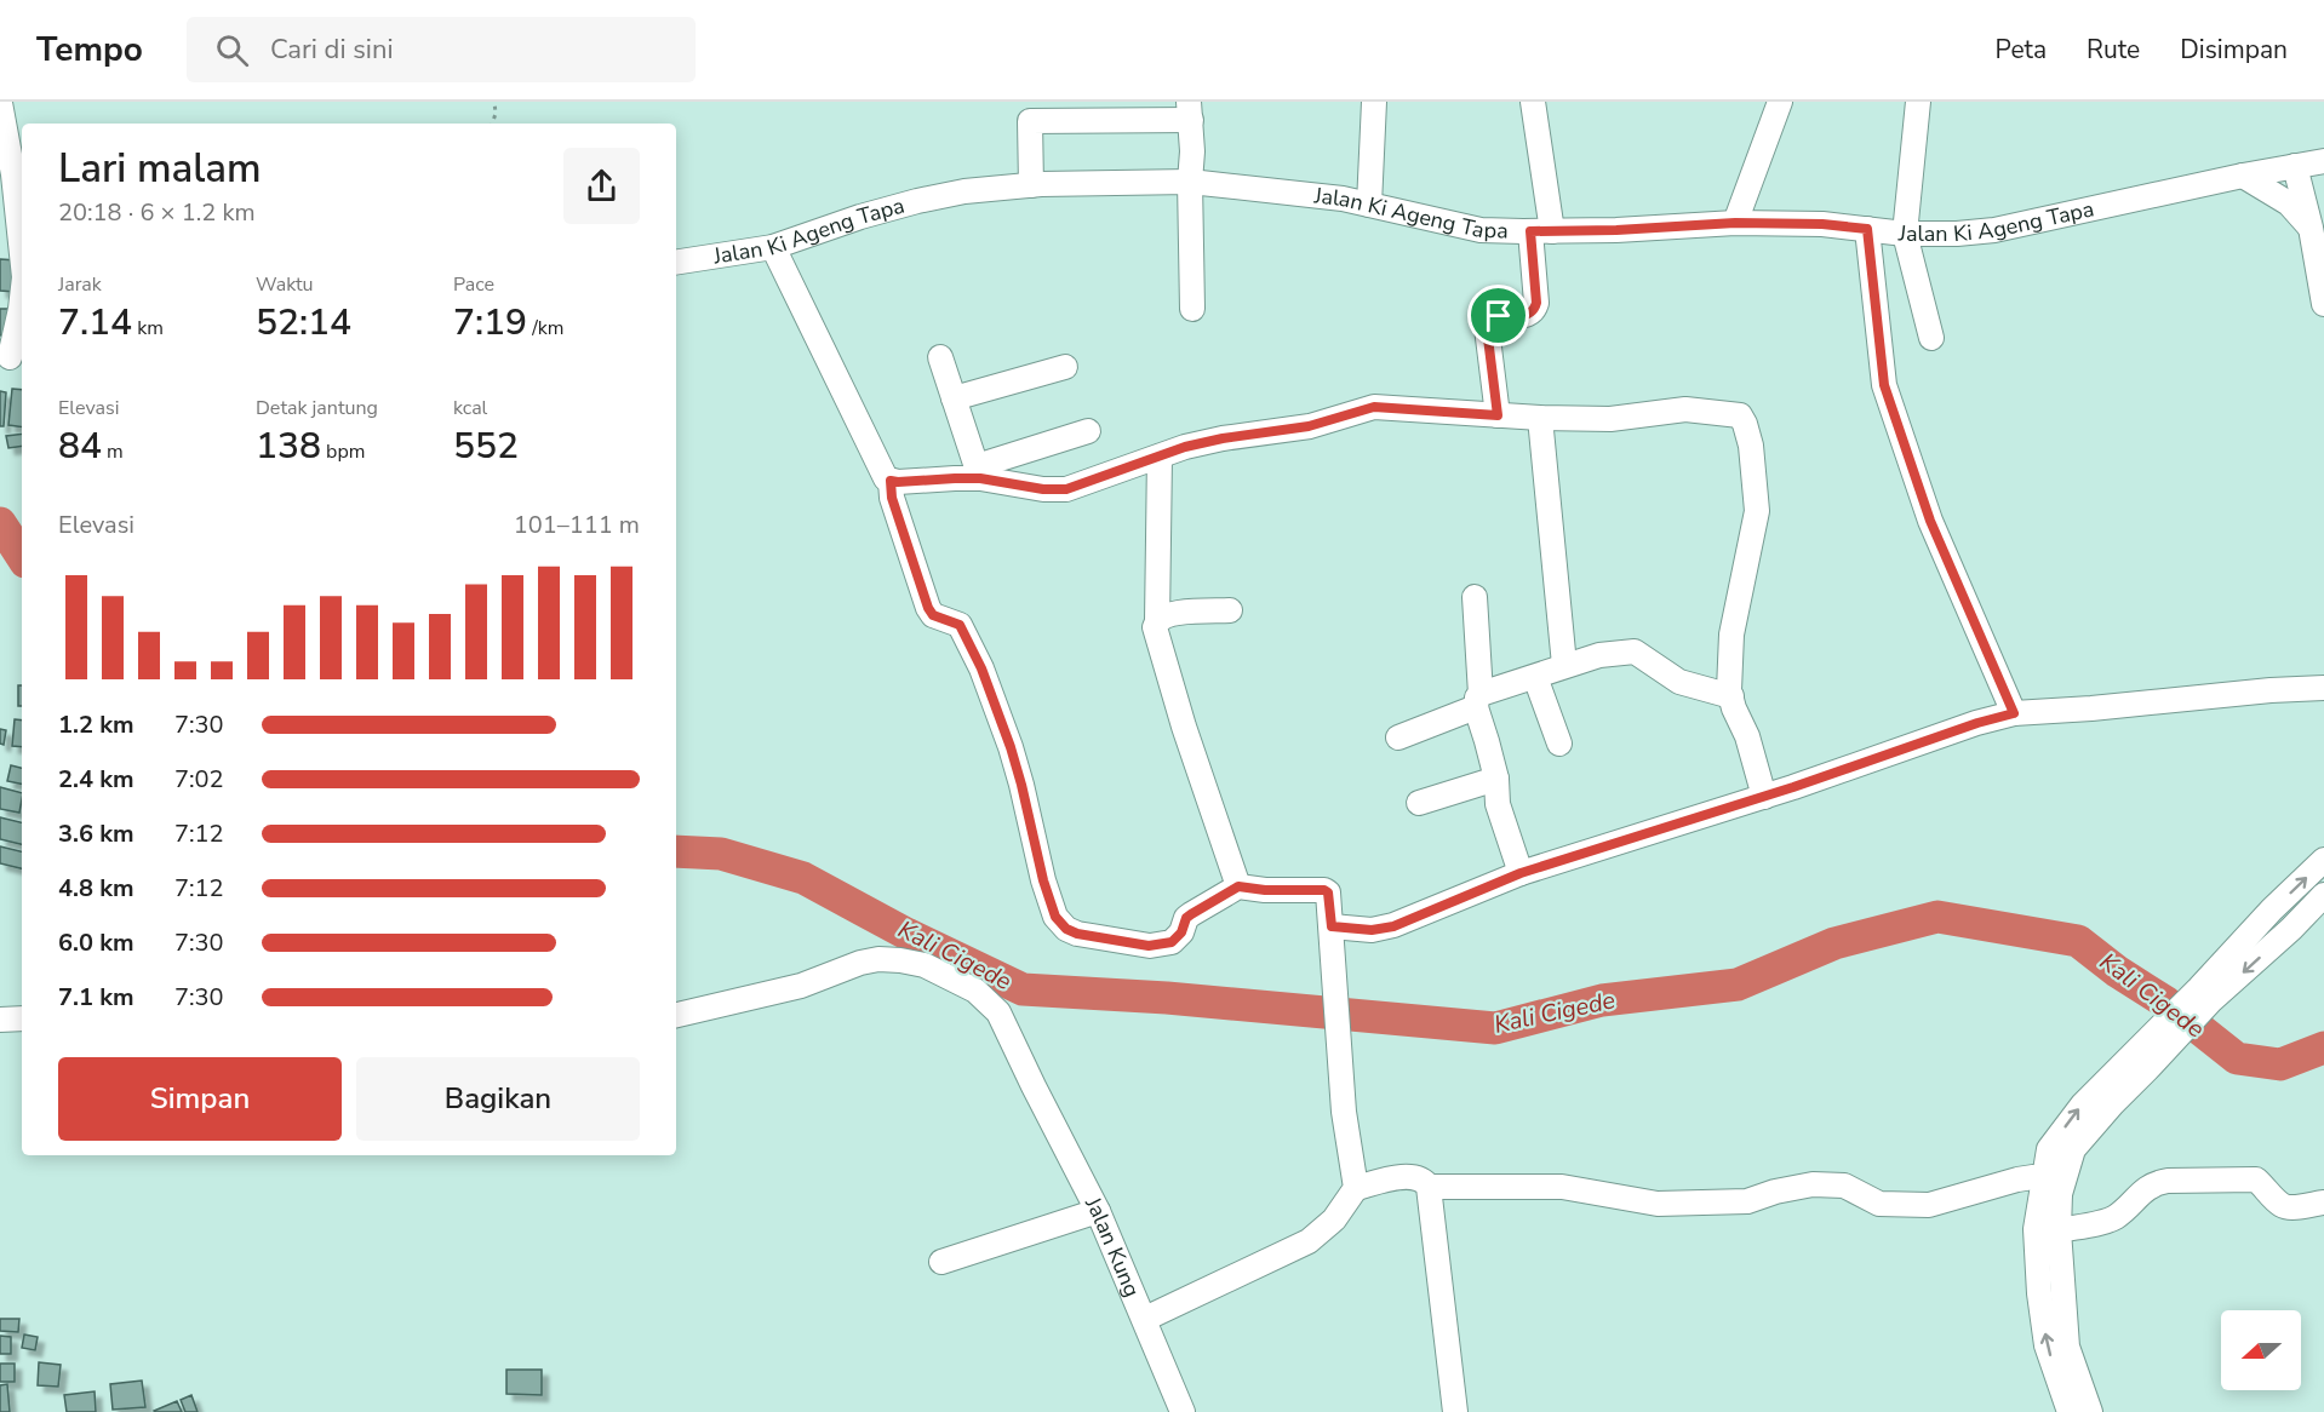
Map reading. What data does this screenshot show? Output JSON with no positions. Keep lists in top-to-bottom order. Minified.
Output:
{"streets":{"street":["Jalan Ki Ageng Tapa","Jalan Kung"]},"water":["Kali Cigede"],"north":"left","page":{"header":"Tempo","search":"Cari di sini","nav":["Peta","Rute","Disimpan"],"heading":["Lari malam","20:18 · 6 × 1.2 km"],"stats":[["Jarak","7.14 km"],["Waktu","52:14"],["Pace","7:19 /km"],["Elevasi","84 m"],["Detak jantung","138 bpm"],["kcal","552"]],"chart":["Elevasi","101–111 m"],"list":[{"name":"1.2 km","note":"7:30"},{"name":"2.4 km","note":"7:02"},{"name":"3.6 km","note":"7:12"},{"name":"4.8 km","note":"7:12"},{"name":"6.0 km","note":"7:30"},{"name":"7.1 km","note":"7:30"}],"buttons":["Simpan","Bagikan"]}}
